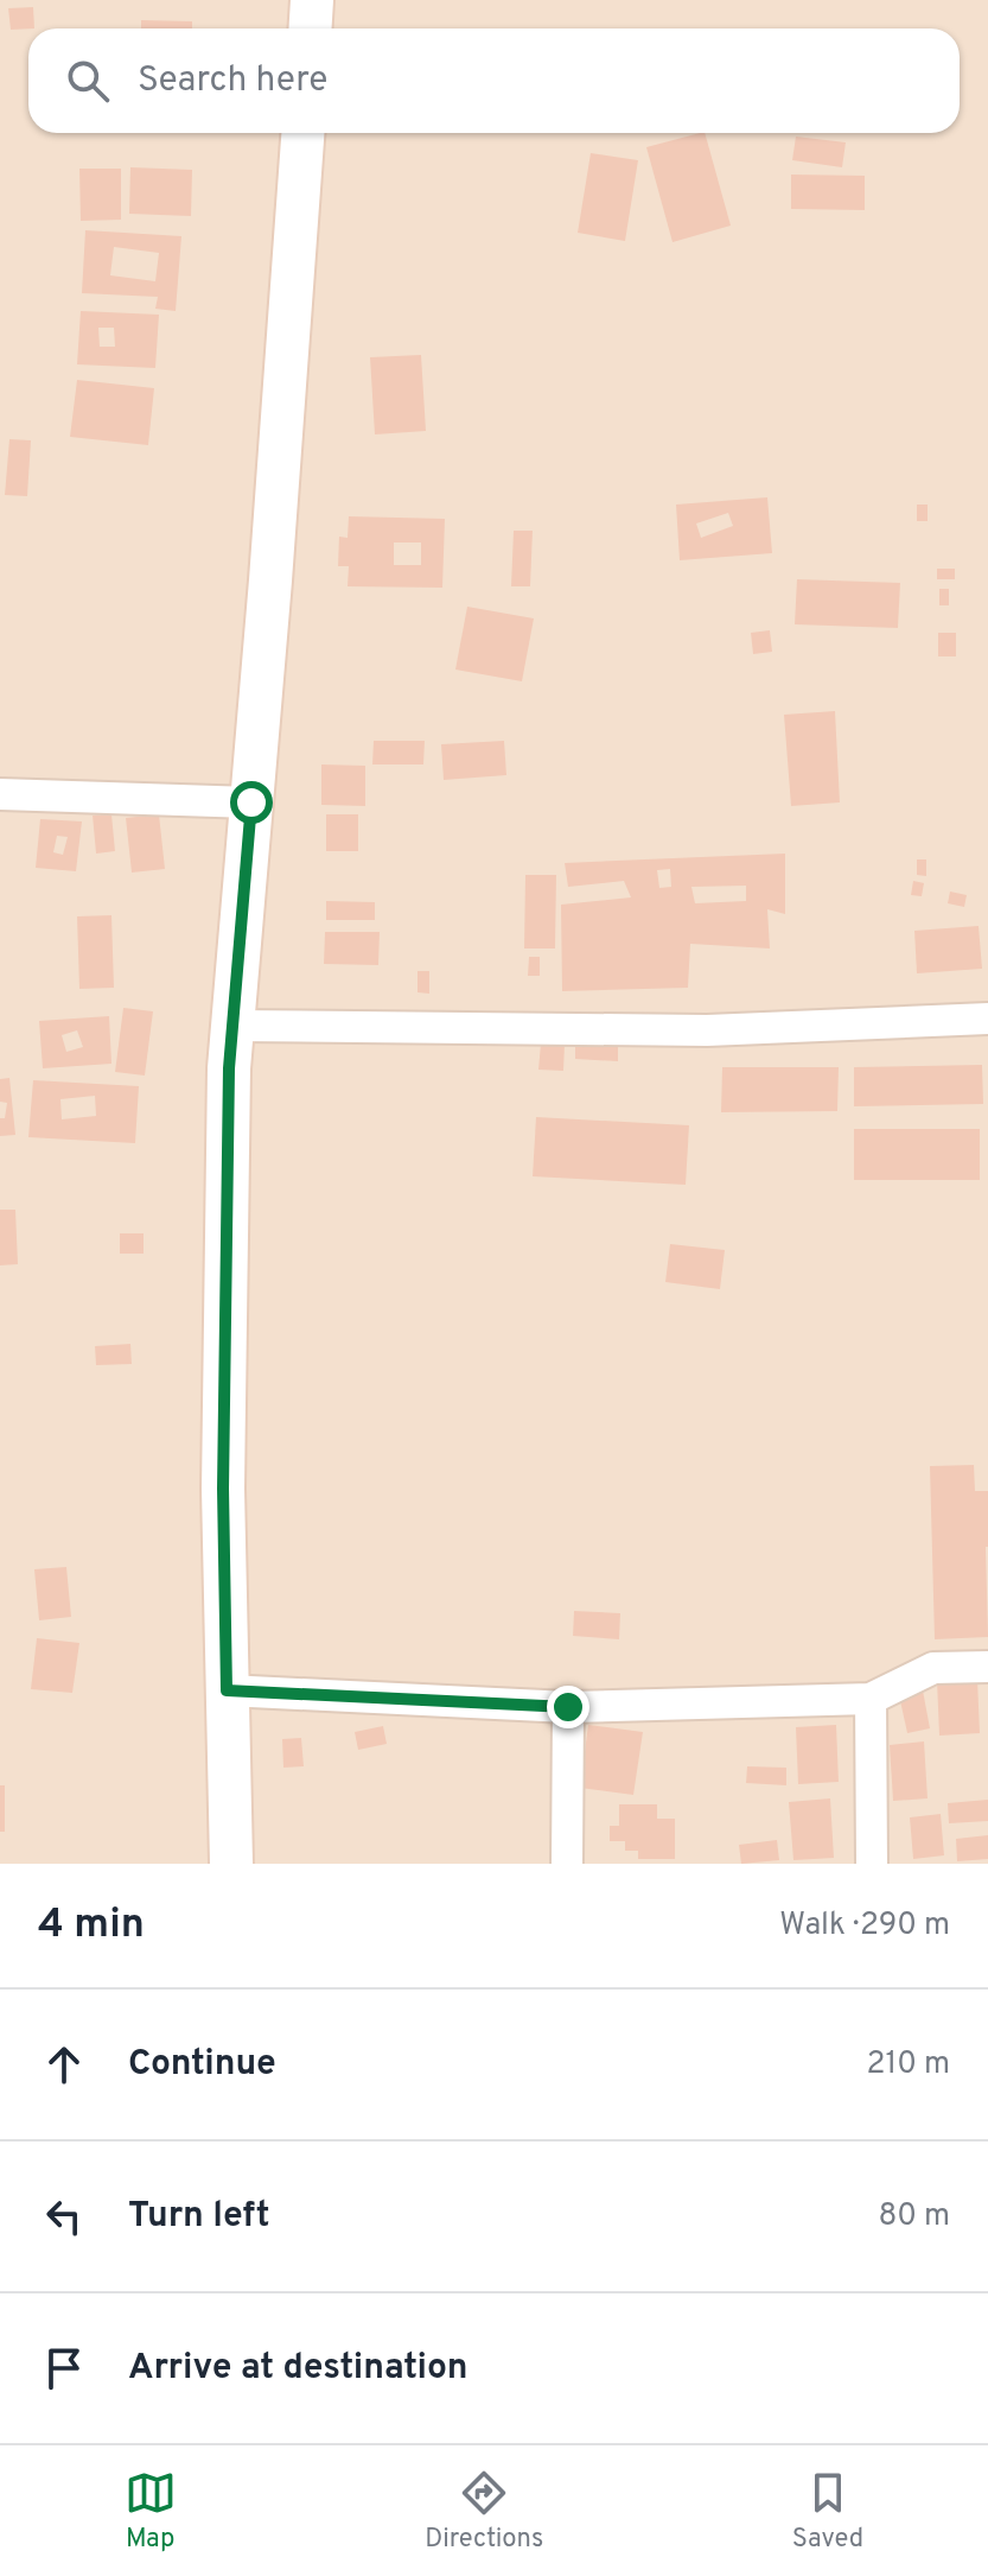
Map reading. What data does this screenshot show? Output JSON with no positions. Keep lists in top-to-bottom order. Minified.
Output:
{"page":{"search":"Search here","heading":["4 min","Walk · 290 m"],"list":[["Continue","210 m"],["Turn left","80 m"],"Arrive at destination"],"nav":["Map","Directions","Saved"]}}
